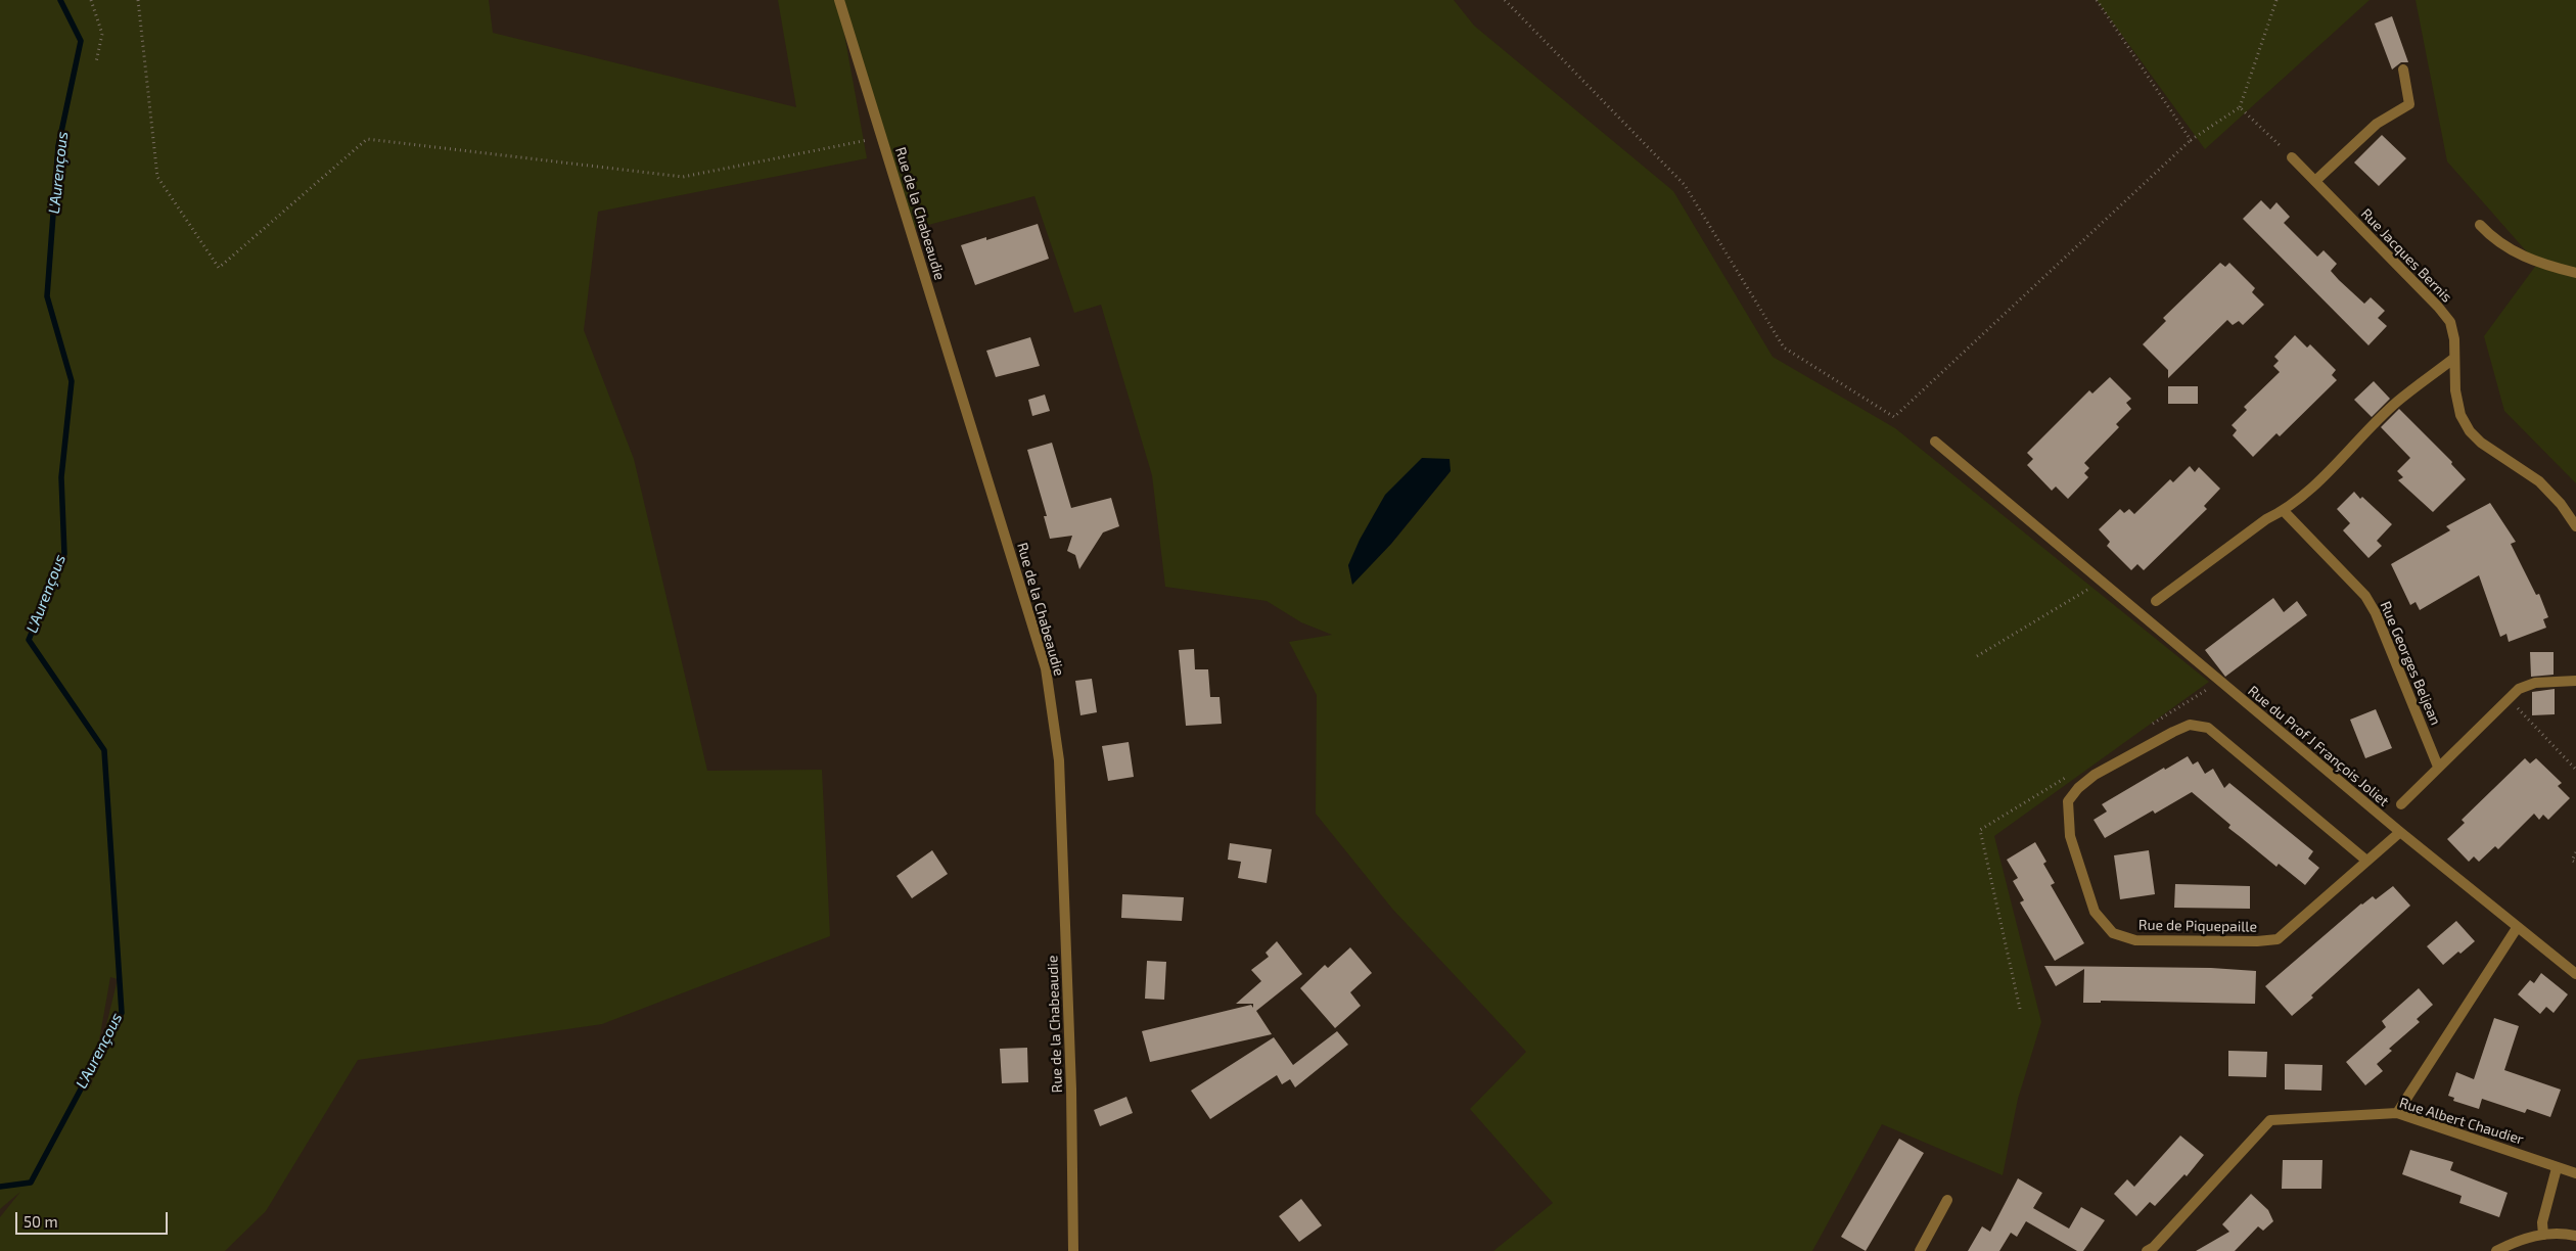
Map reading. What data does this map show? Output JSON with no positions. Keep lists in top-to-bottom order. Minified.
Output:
{"streets":{"street":["Rue de la Chabeaudie","Rue Jacques Bernis","Rue Georges Beljean","Rue du Prof J François Joliet","Rue de Piquepaille","Rue Albert Chaudier"]},"crossings":[["Rue du Prof J François Joliet","Rue de Piquepaille"]],"water":["L'Aurençous"],"scale_bar":"50 m"}
